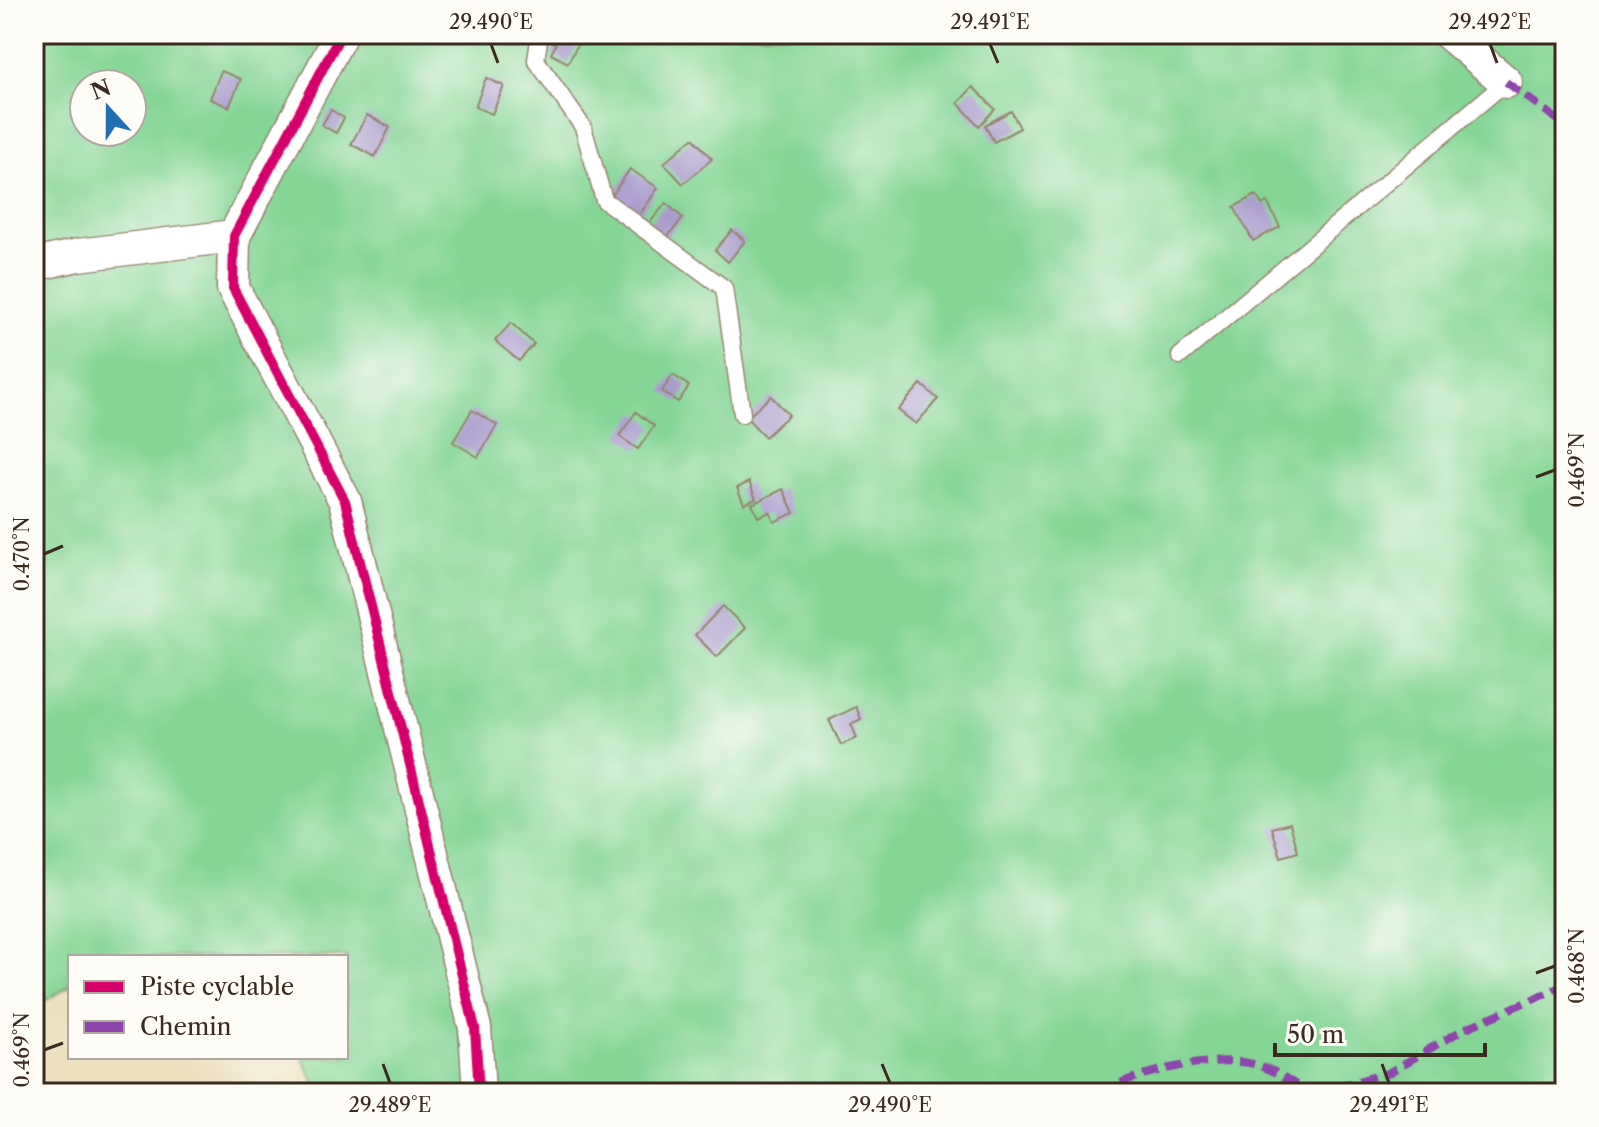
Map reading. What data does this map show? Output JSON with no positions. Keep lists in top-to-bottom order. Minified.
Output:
{"legend":["Piste cyclable","Chemin"],"scale_bar":"50 m","north":"top","coordinates":["29.490°E","29.491°E","29.492°E","0.469°N","0.470°N","0.468°N","29.489°E"]}
